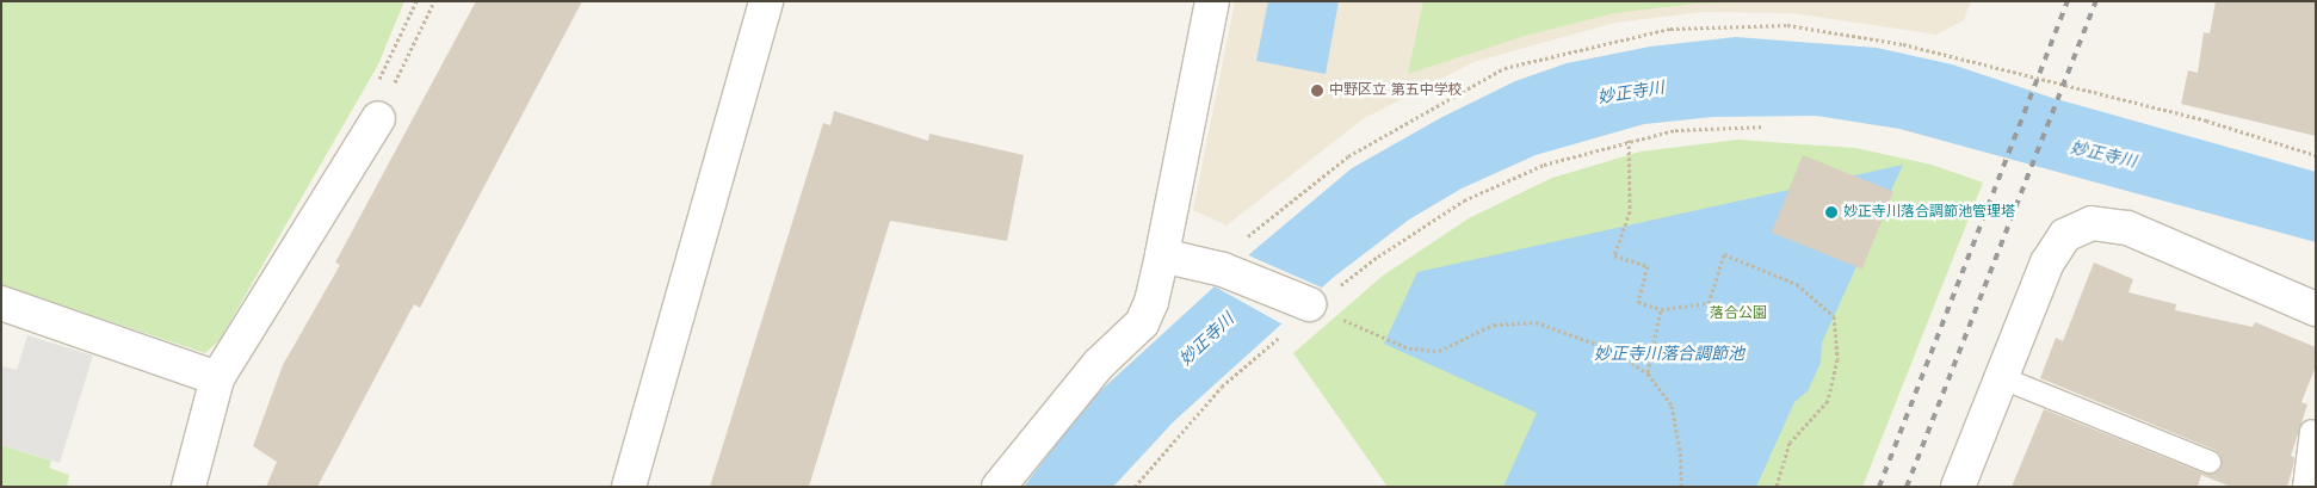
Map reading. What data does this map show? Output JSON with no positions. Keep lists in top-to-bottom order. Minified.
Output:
{"water":["妙正寺川","妙正寺川落合調節池"],"parks":["落合公園"],"places":["中野区立 第五中学校","妙正寺川落合調節池管理塔"]}
